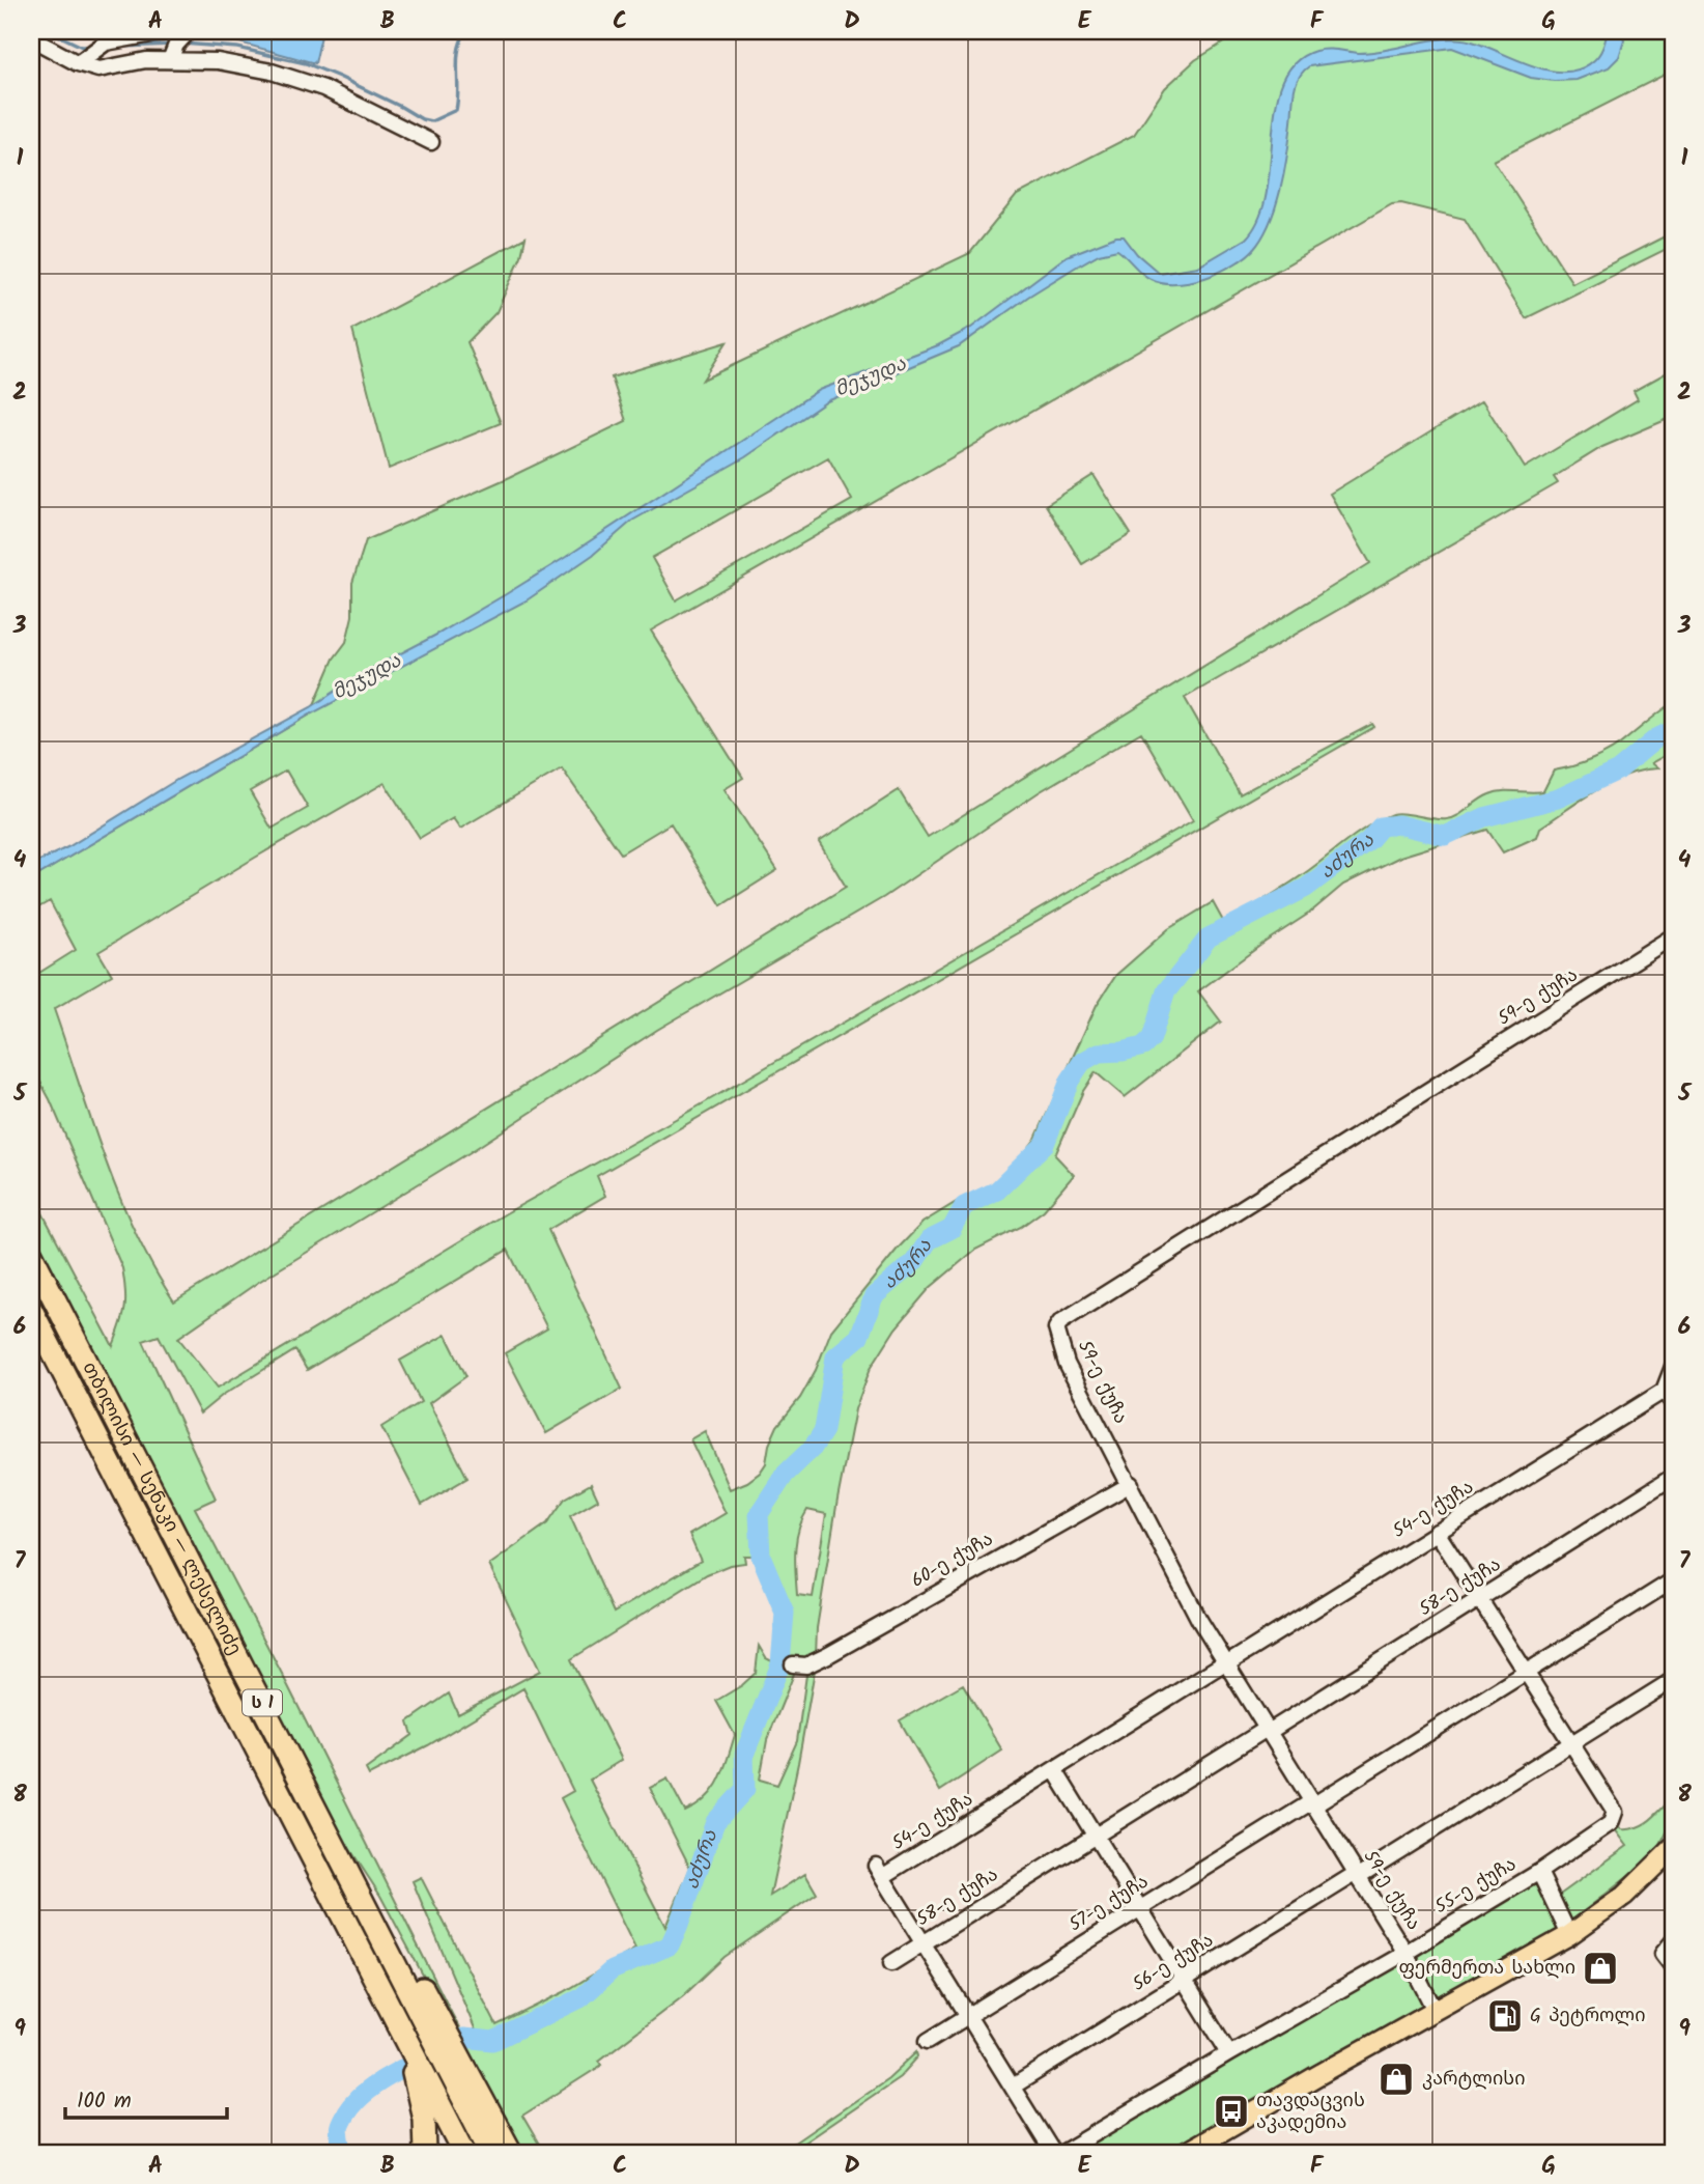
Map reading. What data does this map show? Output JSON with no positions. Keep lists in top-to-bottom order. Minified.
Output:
{"streets":{"highway":["თბილისი — სენაკი — ლესელიძე","ს 1"],"street":["59-ე ქუჩა","54-ე ქუჩა","60-ე ქუჩა","58-ე ქუჩა","55-ე ქუჩა","57-ე ქუჩა","56-ე ქუჩა"]},"crossings":[["59-ე ქუჩა","54-ე ქუჩა"],["59-ე ქუჩა","60-ე ქუჩა"],["59-ე ქუჩა","58-ე ქუჩა"],["59-ე ქუჩა","55-ე ქუჩა"],["59-ე ქუჩა","57-ე ქუჩა"],["59-ე ქუჩა","56-ე ქუჩა"],["54-ე ქუჩა","58-ე ქუჩა"],["54-ე ქუჩა","55-ე ქუჩა"],["54-ე ქუჩა","57-ე ქუჩა"],["54-ე ქუჩა","56-ე ქუჩა"],["58-ე ქუჩა","55-ე ქუჩა"],["55-ე ქუჩა","57-ე ქუჩა"],["55-ე ქუჩა","56-ე ქუჩა"]],"water":["მეჯუდა","აძურა"],"places":{"shop":["ფერმერთა სახლი","კარტლისი"],"fuel station":["G პეტროლი"],"bus stop":["თავდაცვის აკადემია"]},"scale_bar":"100 m","grid":{"columns":["A","B","C","D","E","F","G"],"rows":["1","2","3","4","5","6","7","8","9"]}}
